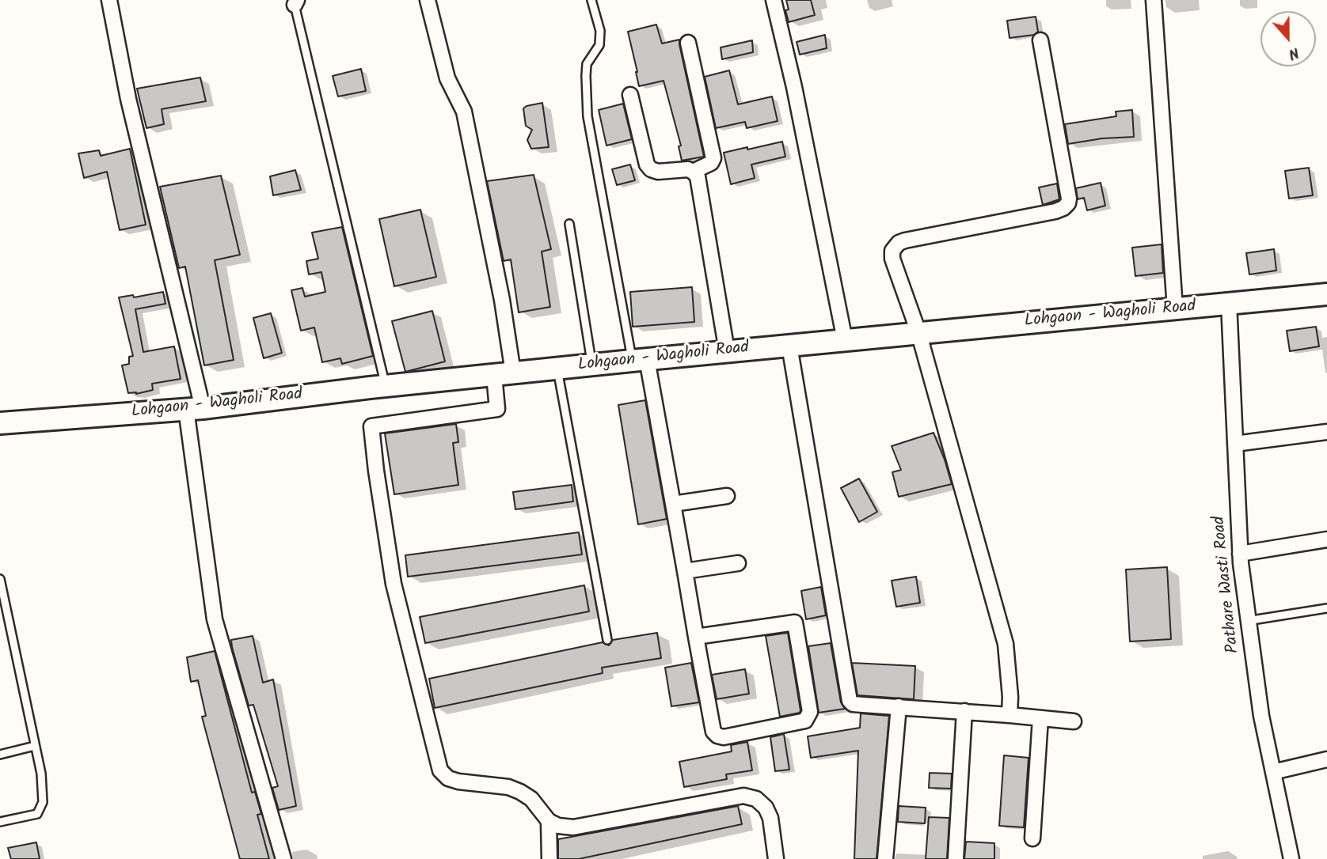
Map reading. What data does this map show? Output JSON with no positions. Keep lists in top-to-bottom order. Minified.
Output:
{"streets":{"main road":["Lohgaon - Wagholi Road"],"street":["Pathare Wasti Road"]},"crossings":[["Lohgaon - Wagholi Road","Pathare Wasti Road"]],"north":"bottom"}
